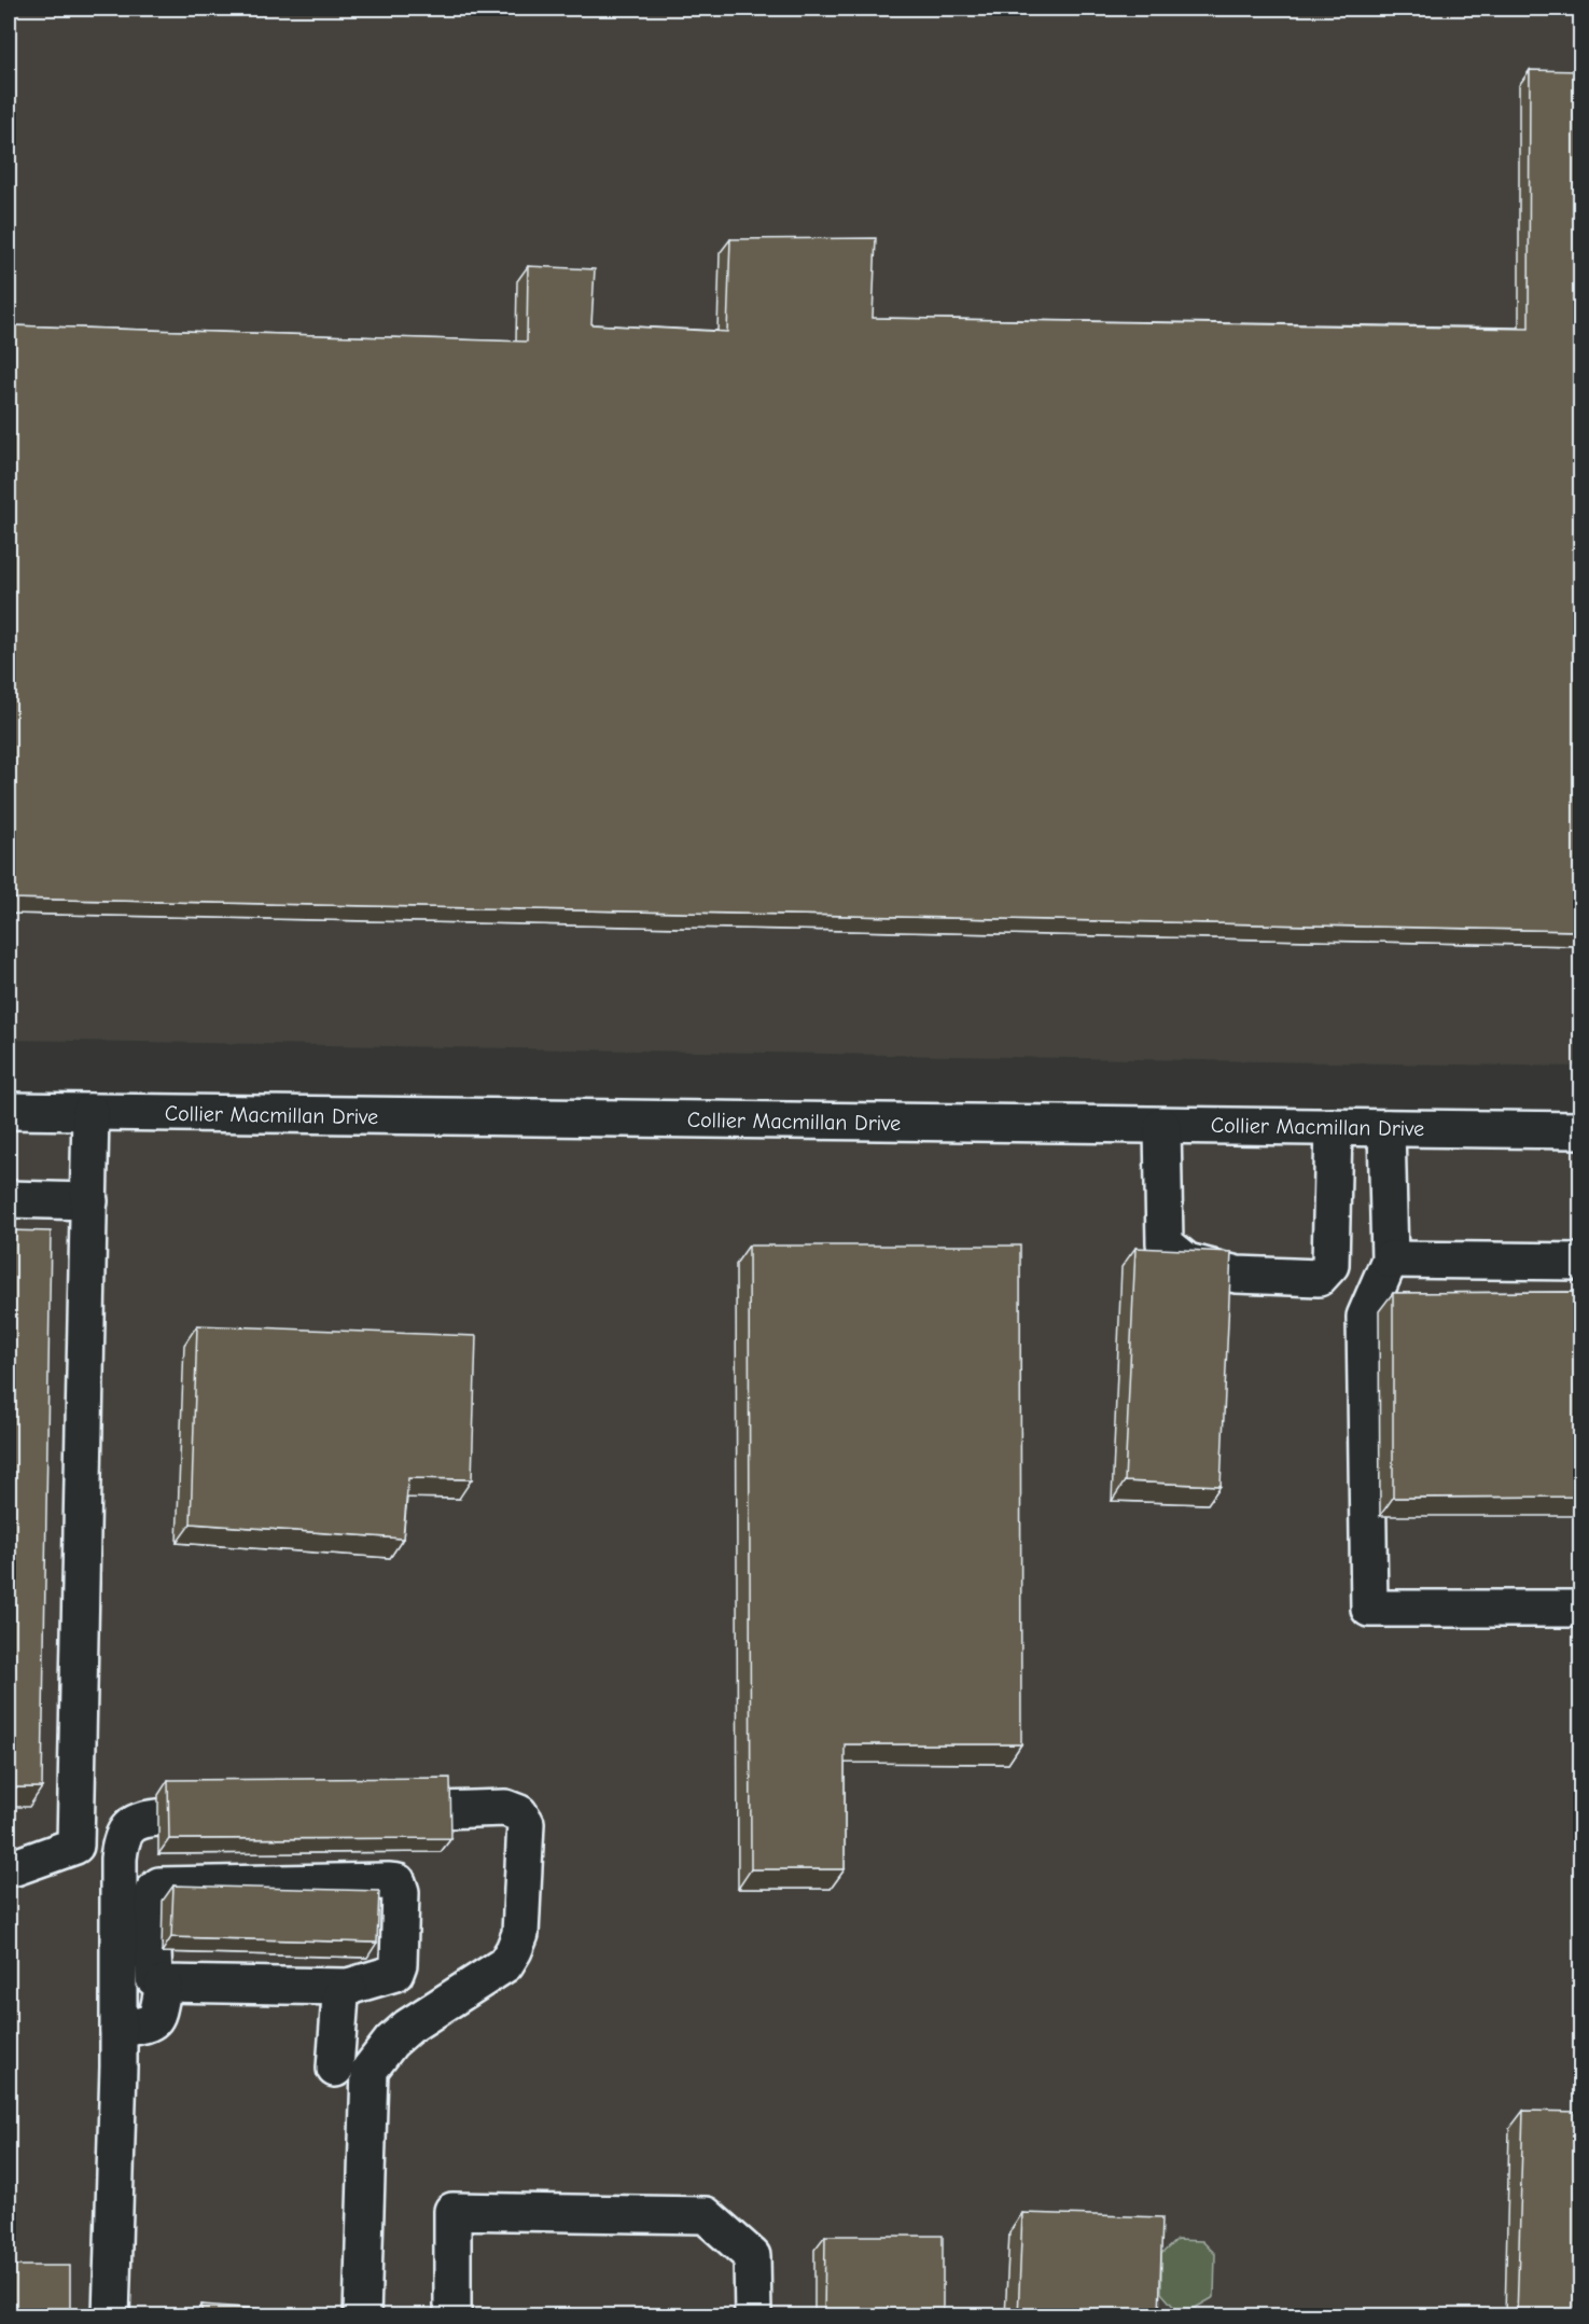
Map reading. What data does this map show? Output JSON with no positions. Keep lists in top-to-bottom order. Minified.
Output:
{"streets":{"street":["Collier Macmillan Drive"]}}
